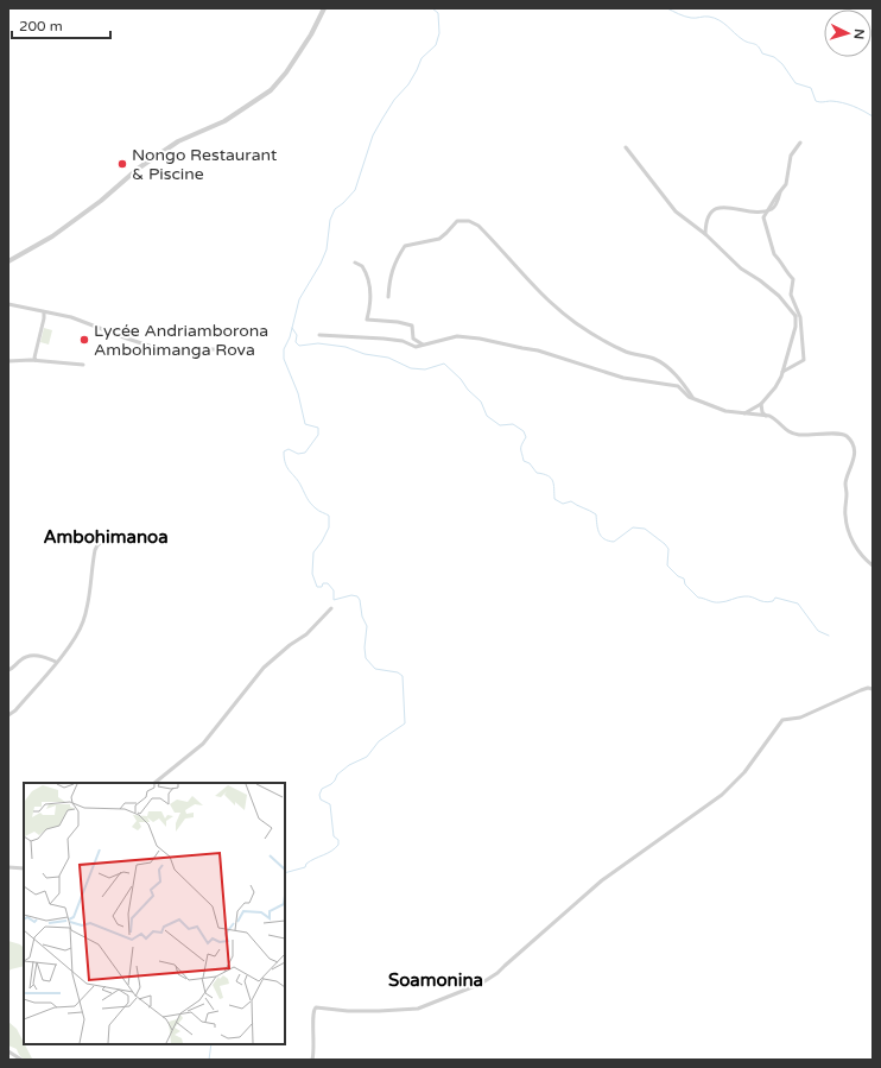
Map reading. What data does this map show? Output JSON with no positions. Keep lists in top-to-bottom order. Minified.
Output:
{"districts":["Ambohimanoa","Soamonina"],"places":["Nongo Restaurant & Piscine","Lycée Andriamborona Ambohimanga Rova"],"scale_bar":"200 m","north":"right"}
